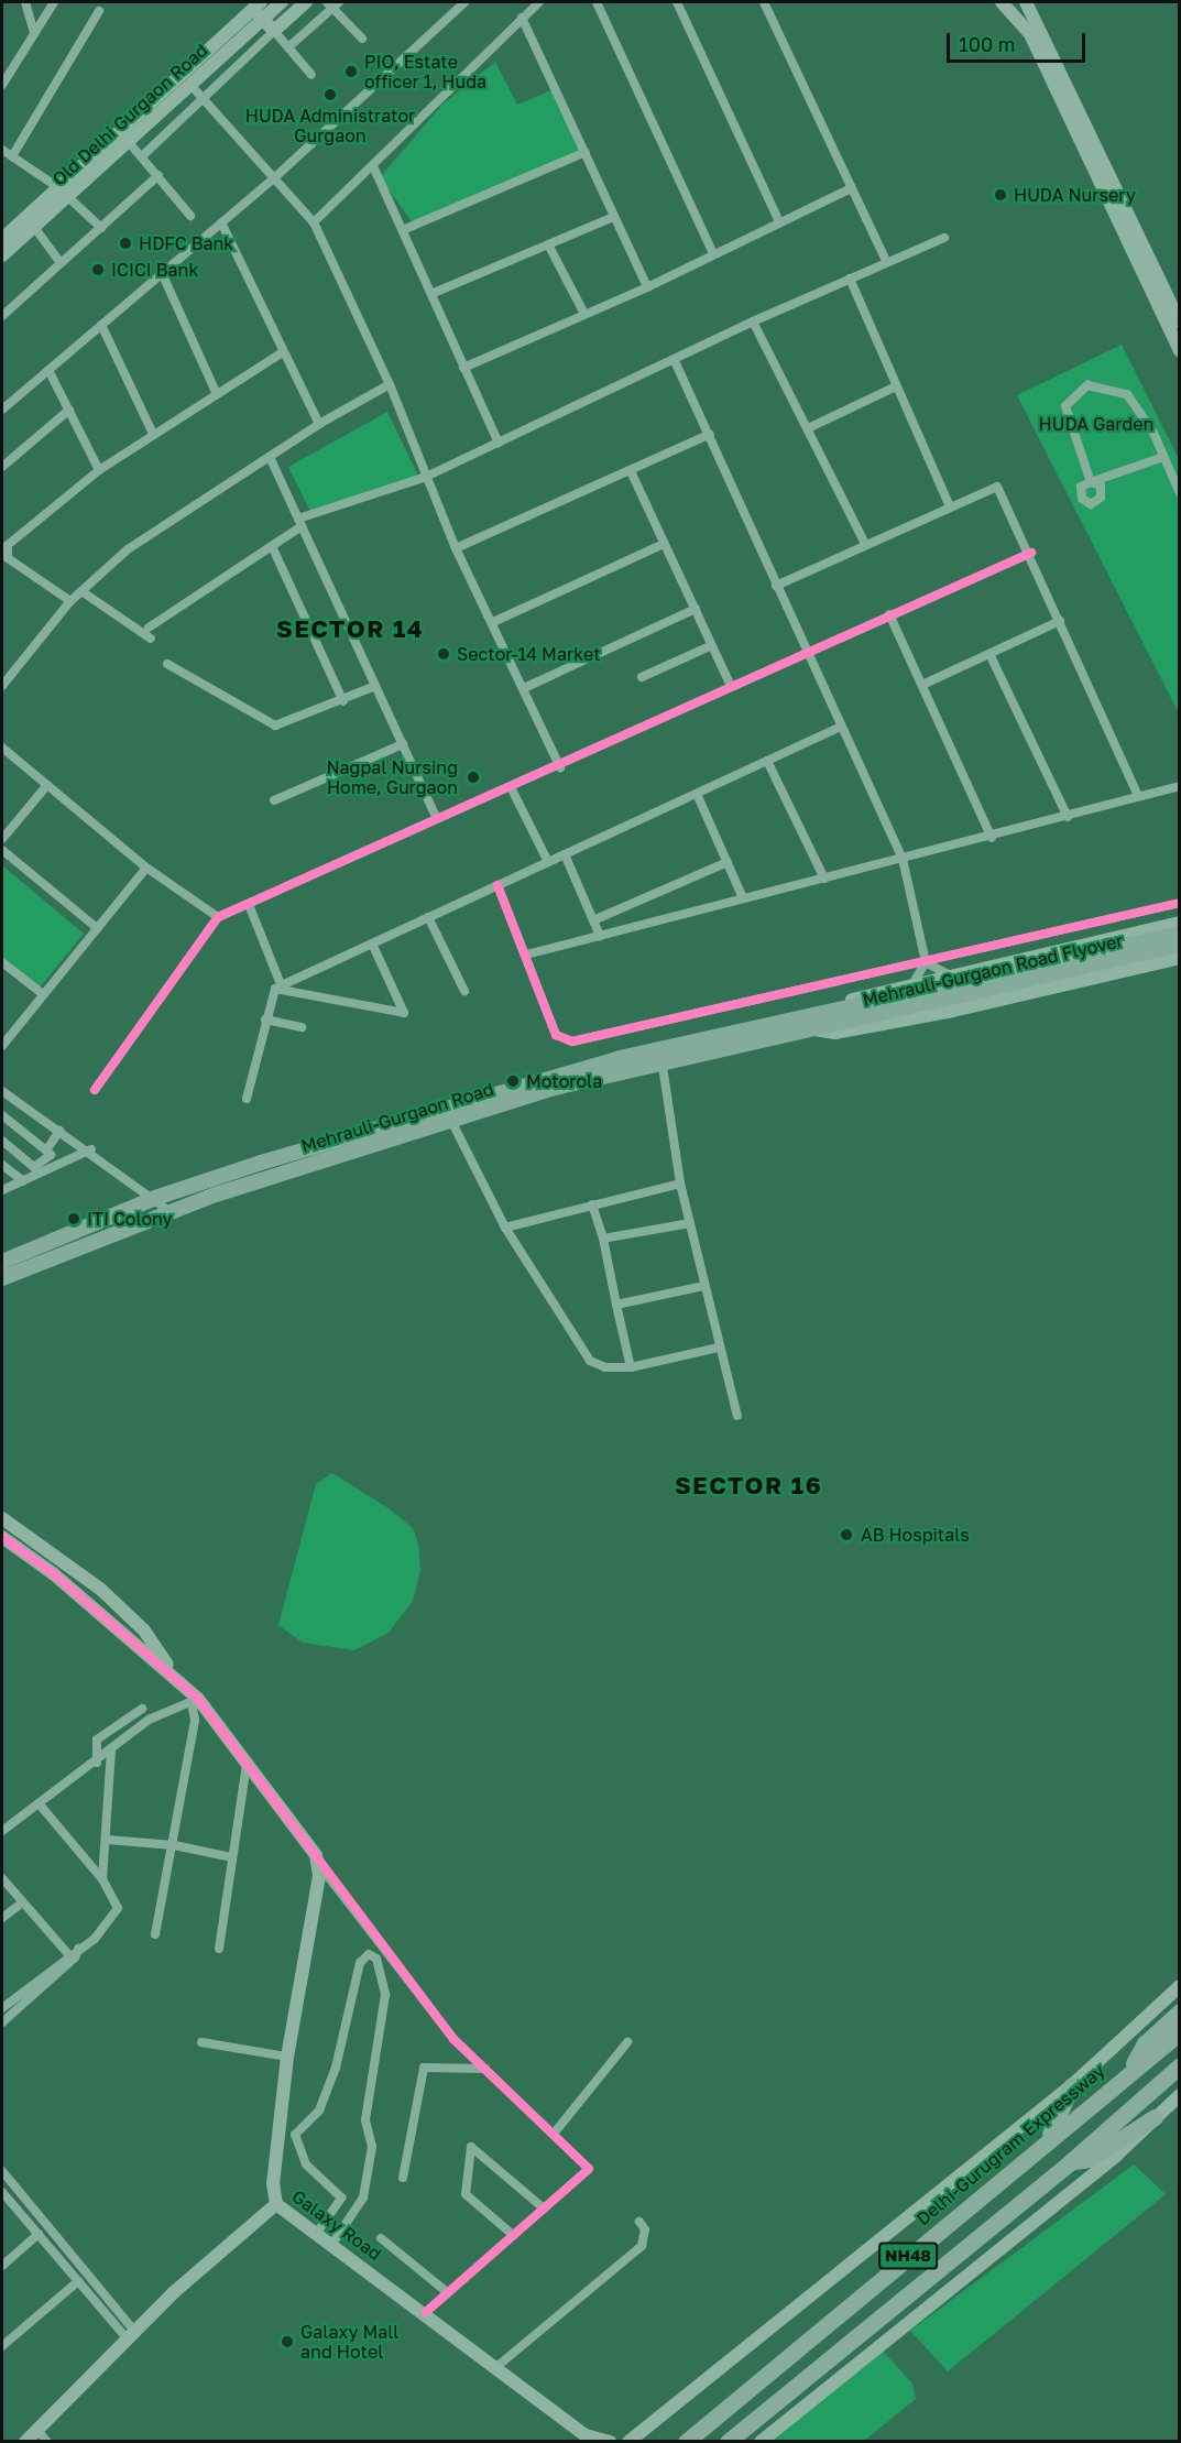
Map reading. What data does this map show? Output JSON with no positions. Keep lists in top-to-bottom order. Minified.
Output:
{"streets":{"highway":["Delhi-Gurugram Expressway","NH48"],"main road":["Old Delhi Gurgaon Road","Mehrauli-Gurgaon Road Flyover","Mehrauli-Gurgaon Road","Galaxy Road"]},"crossings":[["Mehrauli-Gurgaon Road Flyover","Mehrauli-Gurgaon Road"]],"districts":["SECTOR 14","SECTOR 16"],"parks":["HUDA Garden"],"places":["PIO, Estate officer 1, Huda","HUDA Administrator Gurgaon","HUDA Nursery","HDFC Bank","ICICI Bank","Sector-14 Market","Nagpal Nursing Home, Gurgaon","Motorola","ITI Colony","AB Hospitals","Galaxy Mall and Hotel"],"scale_bar":"100 m"}
